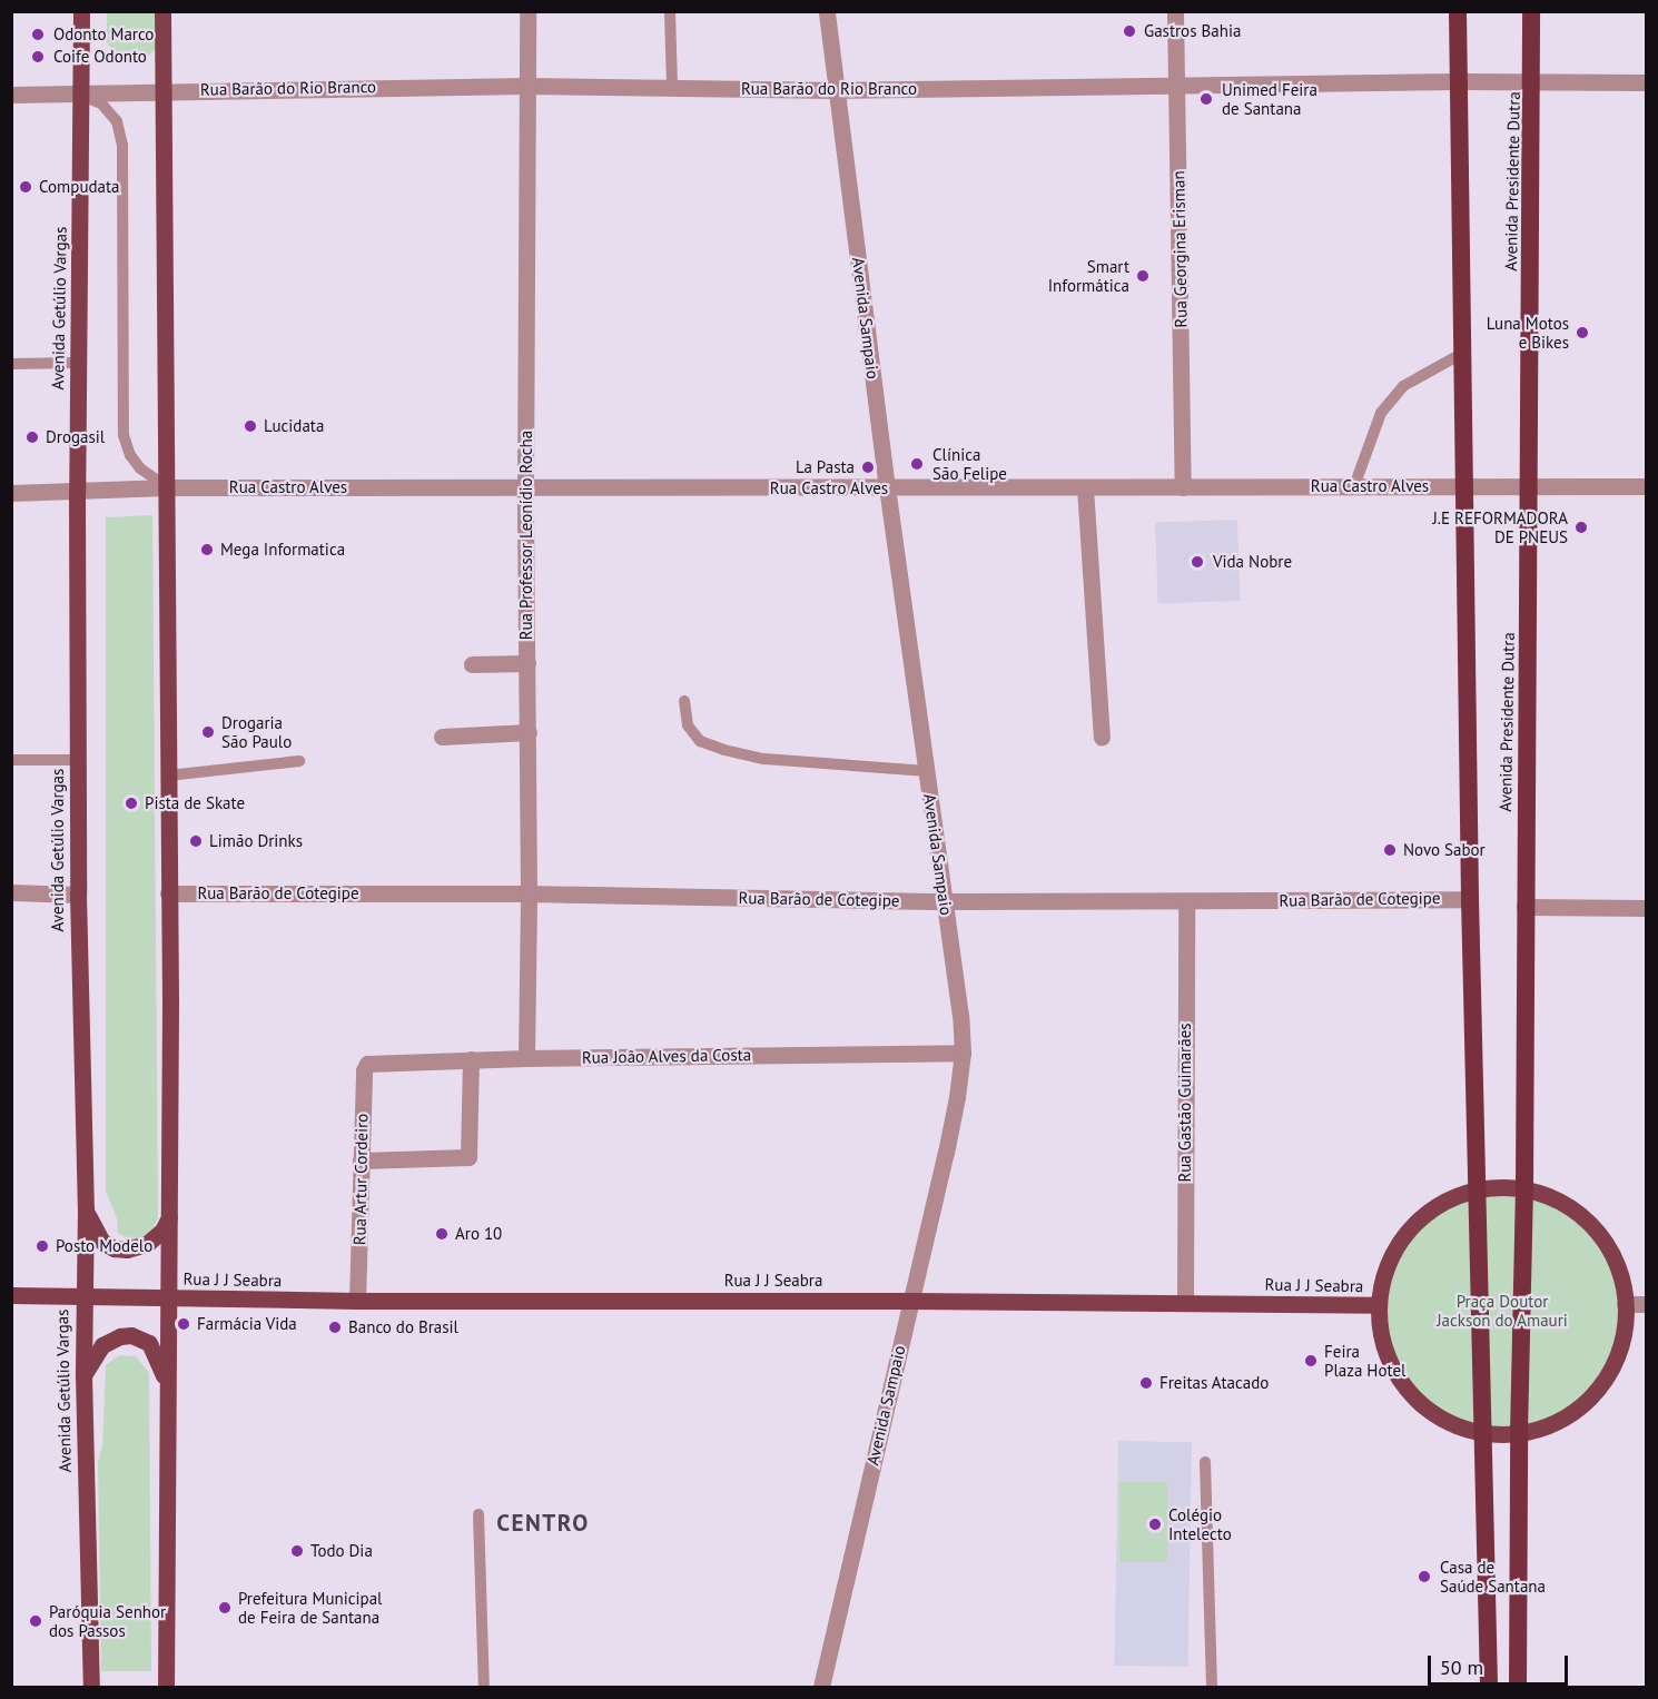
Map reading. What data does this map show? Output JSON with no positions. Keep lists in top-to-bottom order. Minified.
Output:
{"streets":{"highway":["Avenida Presidente Dutra"],"main road":["Avenida Getúlio Vargas","Rua J J Seabra"],"street":["Rua Barão do Rio Branco","Rua Georgina Erisman","Avenida Sampaio","Rua Castro Alves","Rua Professor Leonídio Rocha","Rua Barão de Cotegipe","Rua João Alves da Costa","Rua Gastão Guimarães","Rua Artur Cordeiro"]},"crossings":[["Rua Barão do Rio Branco","Avenida Presidente Dutra"],["Rua Barão do Rio Branco","Rua Georgina Erisman"],["Rua Barão do Rio Branco","Avenida Getúlio Vargas"],["Rua Barão do Rio Branco","Avenida Sampaio"],["Rua Barão do Rio Branco","Rua Professor Leonídio Rocha"],["Avenida Presidente Dutra","Rua Castro Alves"],["Rua Georgina Erisman","Rua Castro Alves"],["Avenida Getúlio Vargas","Rua Castro Alves"],["Avenida Getúlio Vargas","Rua J J Seabra"],["Avenida Sampaio","Rua Castro Alves"],["Avenida Sampaio","Rua Barão de Cotegipe"],["Avenida Sampaio","Rua João Alves da Costa"],["Avenida Sampaio","Rua J J Seabra"],["Rua Castro Alves","Rua Professor Leonídio Rocha"],["Rua Professor Leonídio Rocha","Rua Barão de Cotegipe"],["Rua Professor Leonídio Rocha","Rua João Alves da Costa"],["Rua Barão de Cotegipe","Rua Gastão Guimarães"],["Rua João Alves da Costa","Rua Artur Cordeiro"],["Rua Gastão Guimarães","Rua J J Seabra"],["Rua Artur Cordeiro","Rua J J Seabra"]],"districts":["CENTRO"],"parks":["Praça Doutor Jackson do Amauri"],"places":["Gastros Bahia","Odonto Marco","Coife Odonto","Unimed Feira de Santana","Compudata","Smart Informática","Luna Motos e Bikes","Lucidata","Drogasil","Clínica São Felipe","La Pasta","J.E REFORMADORA DE PNEUS","Mega Informatica","Vida Nobre","Drogaria São Paulo","Pista de Skate","Limão Drinks","Novo Sabor","Aro 10","Posto Modelo","Farmácia Vida","Banco do Brasil","Feira Plaza Hotel","Freitas Atacado","Colégio Intelecto","Todo Dia","Casa de Saúde Santana","Prefeitura Municipal de Feira de Santana","Paróquia Senhor dos Passos"],"scale_bar":"50 m"}
